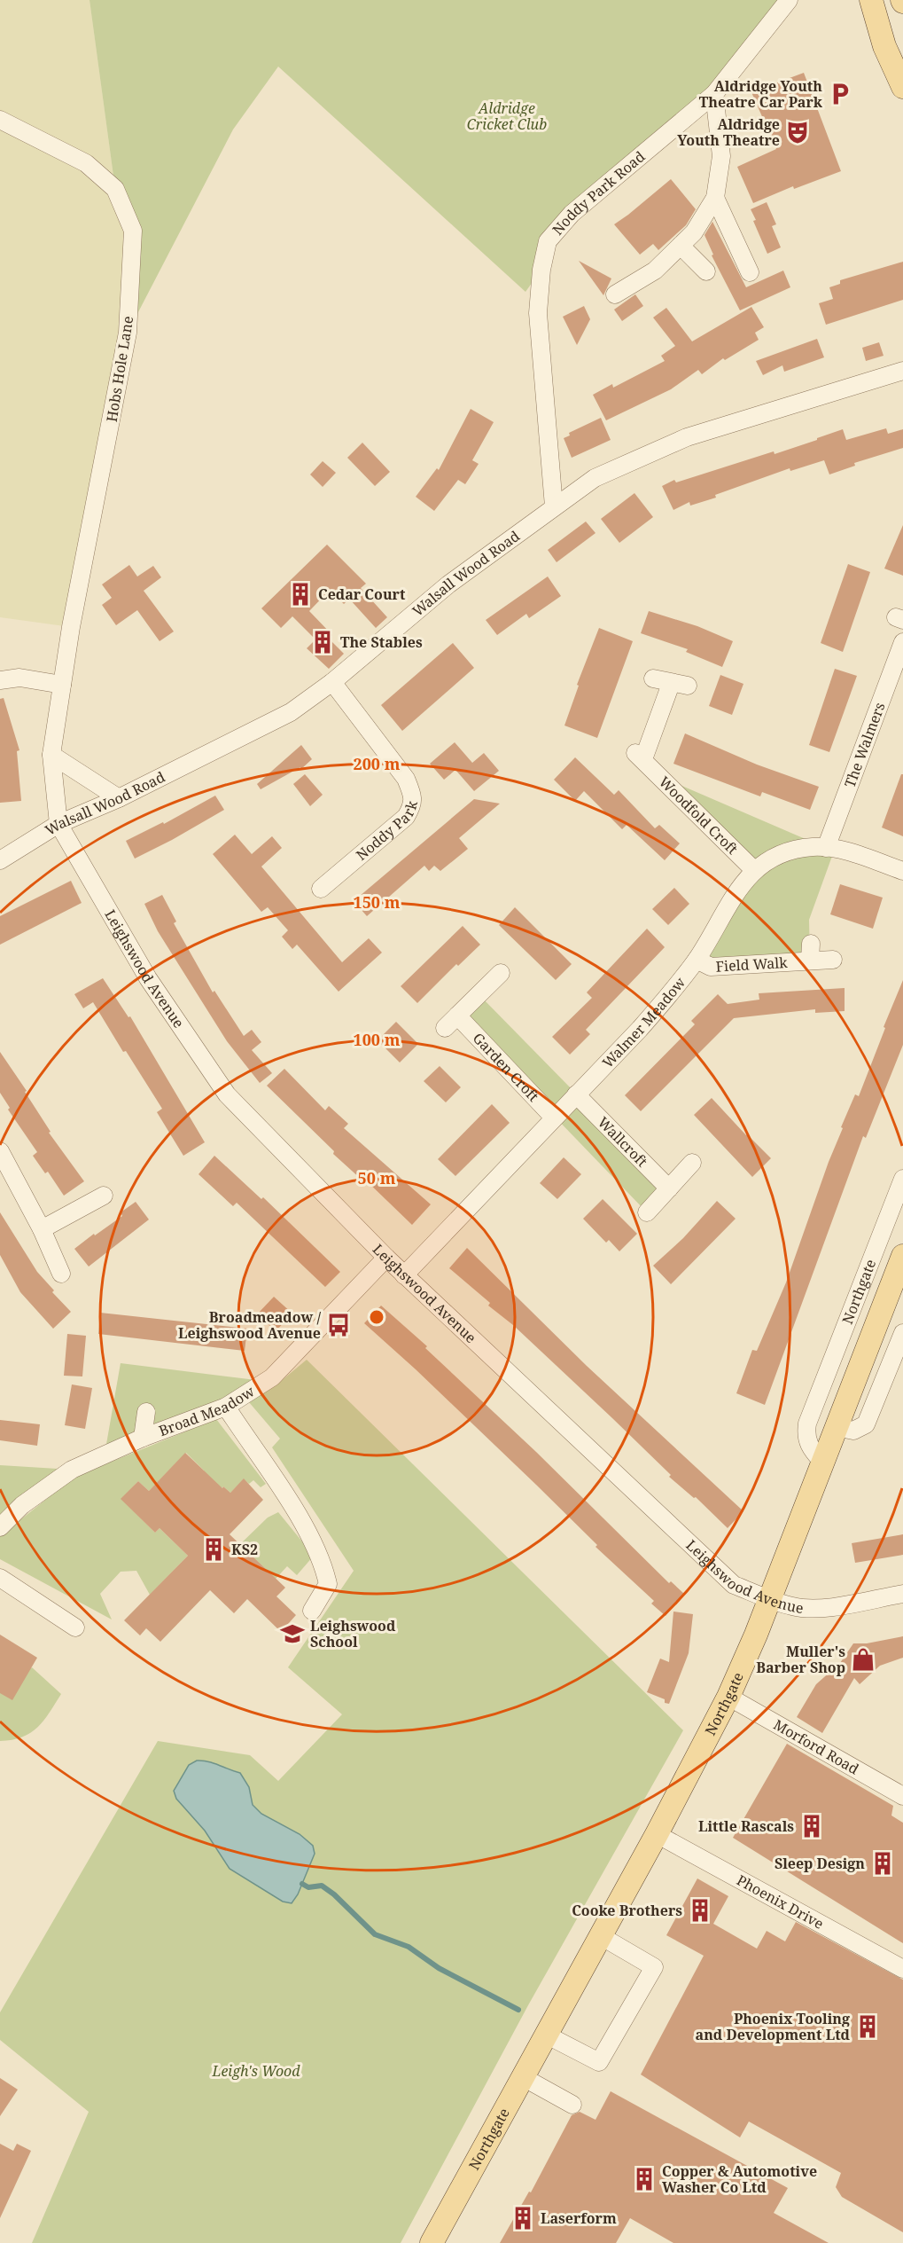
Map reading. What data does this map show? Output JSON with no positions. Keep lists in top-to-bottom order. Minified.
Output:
{"streets":{"main road":["Northgate"],"street":["Noddy Park Road","Hobs Hole Lane","Walsall Wood Road","The Walmers","Woodfold Croft","Noddy Park","Field Walk","Leighswood Avenue","Walmer Meadow","Garden Croft","Wallcroft","Broad Meadow","Morford Road","Phoenix Drive"]},"crossings":[["Noddy Park Road","Walsall Wood Road"],["Hobs Hole Lane","Walsall Wood Road"],["Hobs Hole Lane","Leighswood Avenue"],["Walsall Wood Road","Noddy Park"],["Walsall Wood Road","Leighswood Avenue"],["The Walmers","Walmer Meadow"],["Woodfold Croft","Walmer Meadow"],["Field Walk","Walmer Meadow"],["Leighswood Avenue","Walmer Meadow"],["Leighswood Avenue","Northgate"],["Leighswood Avenue","Broad Meadow"],["Walmer Meadow","Garden Croft"],["Walmer Meadow","Wallcroft"],["Northgate","Morford Road"],["Northgate","Phoenix Drive"]],"parks":["Aldridge Cricket Club","Leigh's Wood"],"places":{"parking":["Aldridge Youth Theatre Car Park"],"theatre":["Aldridge Youth Theatre"],"building":["Cedar Court","The Stables","KS2","Little Rascals","Sleep Design","Cooke Brothers","Phoenix Tooling and Development Ltd","Copper & Automotive Washer Co Ltd","Laserform"],"bus stop":["Broadmeadow / Leighswood Avenue"],"school or university":["Leighswood School"],"shop":["Muller's Barber Shop"]},"rings":["200 m","150 m","100 m","50 m"]}
